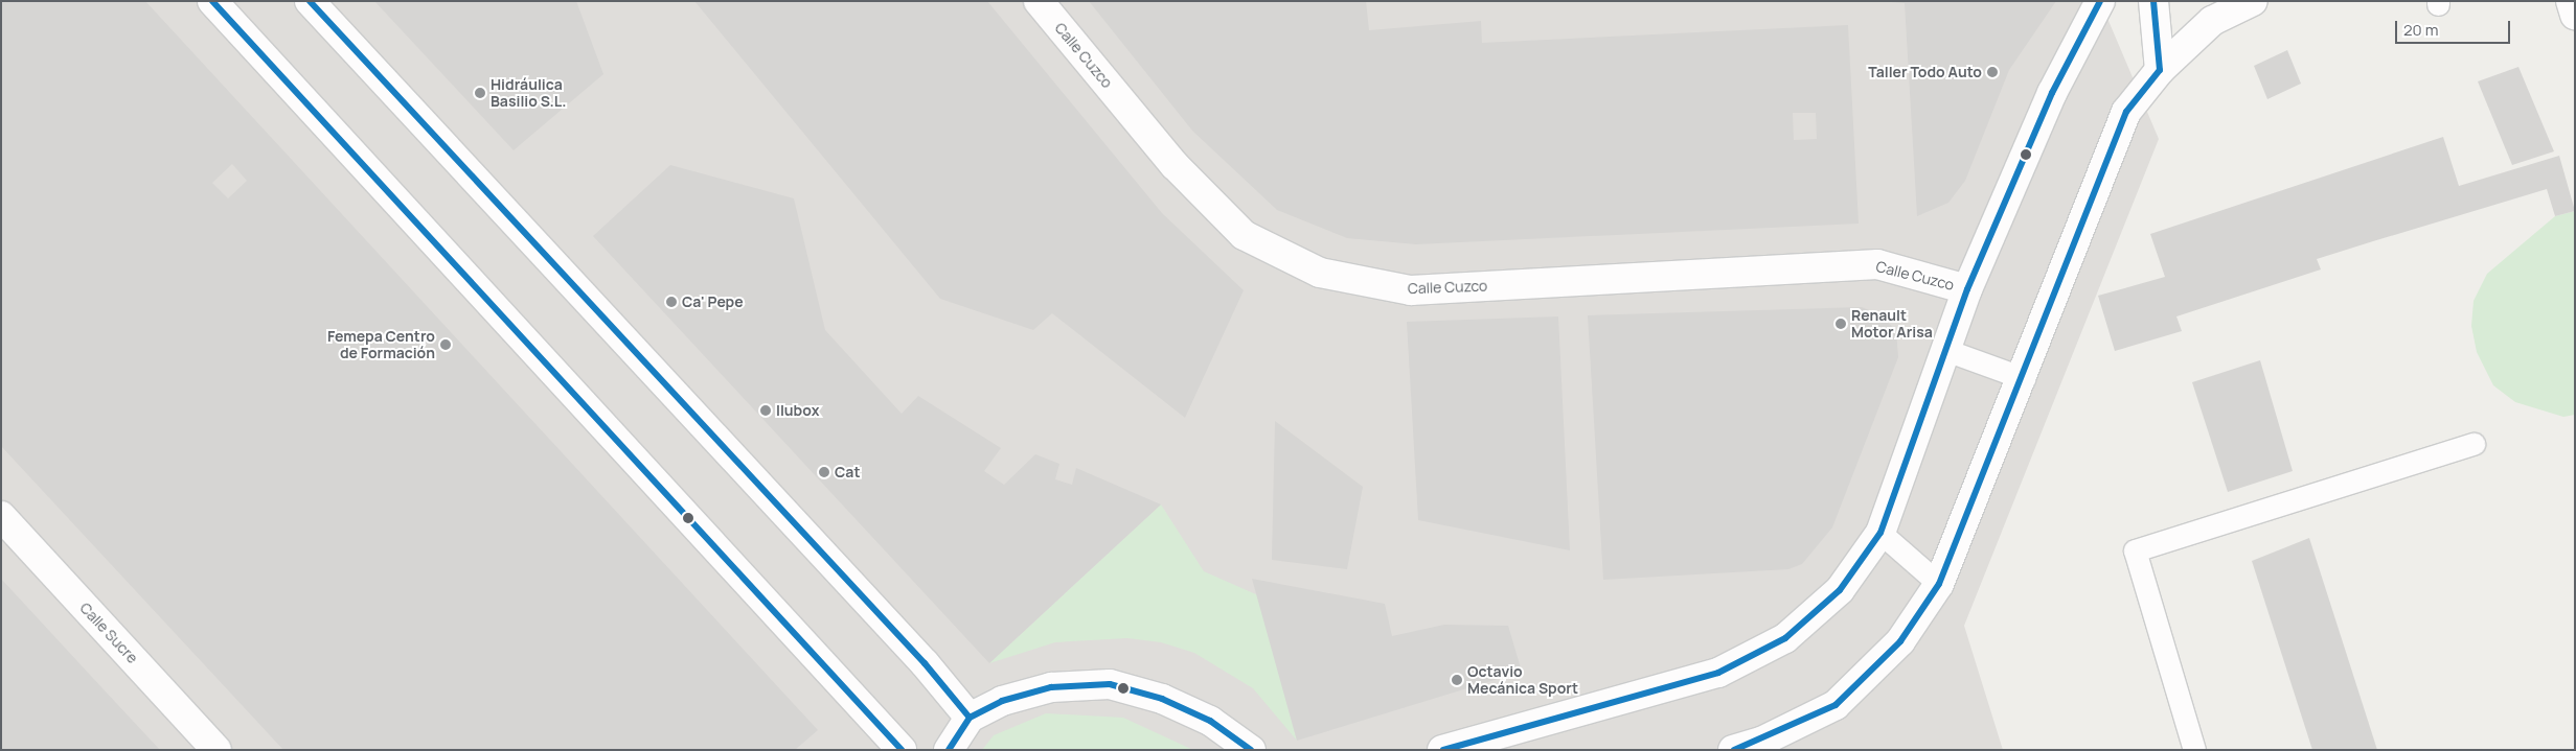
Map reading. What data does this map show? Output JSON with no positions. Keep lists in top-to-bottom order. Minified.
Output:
{"streets":{"street":["Calle Cuzco","Calle Sucre"]},"places":["Taller Todo Auto","Hidráulica Basilio S.L.","Ca' Pepe","Renault Motor Arisa","Femepa Centro de Formación","Ilubox","Cat","Octavio Mecánica Sport"],"scale_bar":"20 m"}
